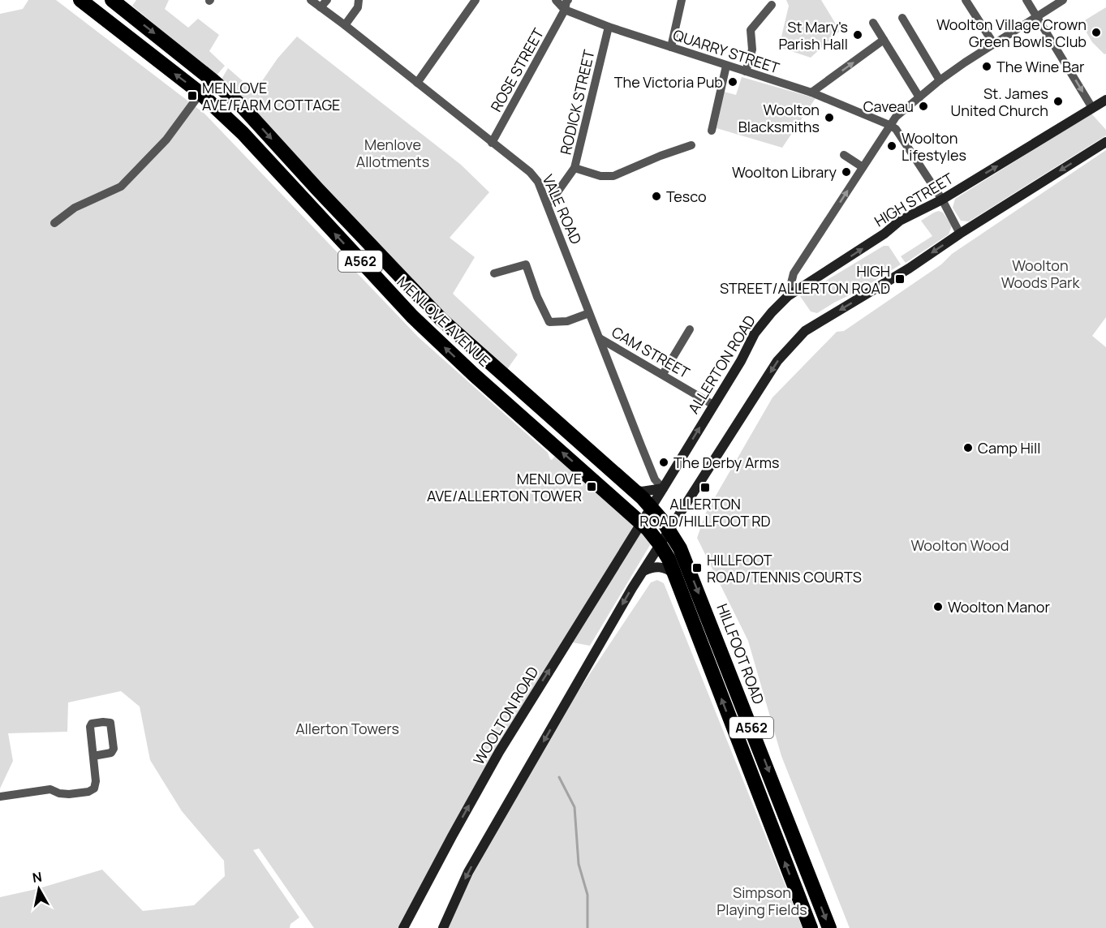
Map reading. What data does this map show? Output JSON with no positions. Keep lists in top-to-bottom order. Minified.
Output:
{"streets":{"highway":["A562","MENLOVE AVENUE","HILLFOOT ROAD"],"main road":["HIGH STREET","ALLERTON ROAD","WOOLTON ROAD"],"street":["QUARRY STREET","ROSE STREET","RODICK STREET","VALE ROAD","CAM STREET"]},"crossings":[["QUARRY STREET","ROSE STREET"],["QUARRY STREET","RODICK STREET"],["QUARRY STREET","ALLERTON ROAD"],["ROSE STREET","VALE ROAD"],["RODICK STREET","VALE ROAD"],["HIGH STREET","ALLERTON ROAD"],["VALE ROAD","CAM STREET"],["VALE ROAD","ALLERTON ROAD"],["A562","MENLOVE AVENUE"],["MENLOVE AVENUE","ALLERTON ROAD"],["MENLOVE AVENUE","HILLFOOT ROAD"],["MENLOVE AVENUE","WOOLTON ROAD"],["CAM STREET","ALLERTON ROAD"],["ALLERTON ROAD","HILLFOOT ROAD"],["ALLERTON ROAD","WOOLTON ROAD"],["HILLFOOT ROAD","WOOLTON ROAD"]],"one_way":["ALLERTON ROAD"],"parks":["Menlove Allotments","Woolton Woods Park","Woolton Wood","Allerton Towers","Simpson Playing Fields"],"places":{"other":["Woolton Village Crown Green Bowls Club","St Mary's Parish Hall","The Wine Bar","The Victoria Pub","St. James United Church","Caveau","Woolton Blacksmiths","Woolton Lifestyles","Woolton Library","Tesco","Camp Hill","The Derby Arms","Woolton Manor"],"transit":["MENLOVE AVE/FARM COTTAGE","HIGH STREET/ALLERTON ROAD","MENLOVE AVE/ALLERTON TOWER","ALLERTON ROAD/HILLFOOT RD","HILLFOOT ROAD/TENNIS COURTS"]},"north":"top"}
